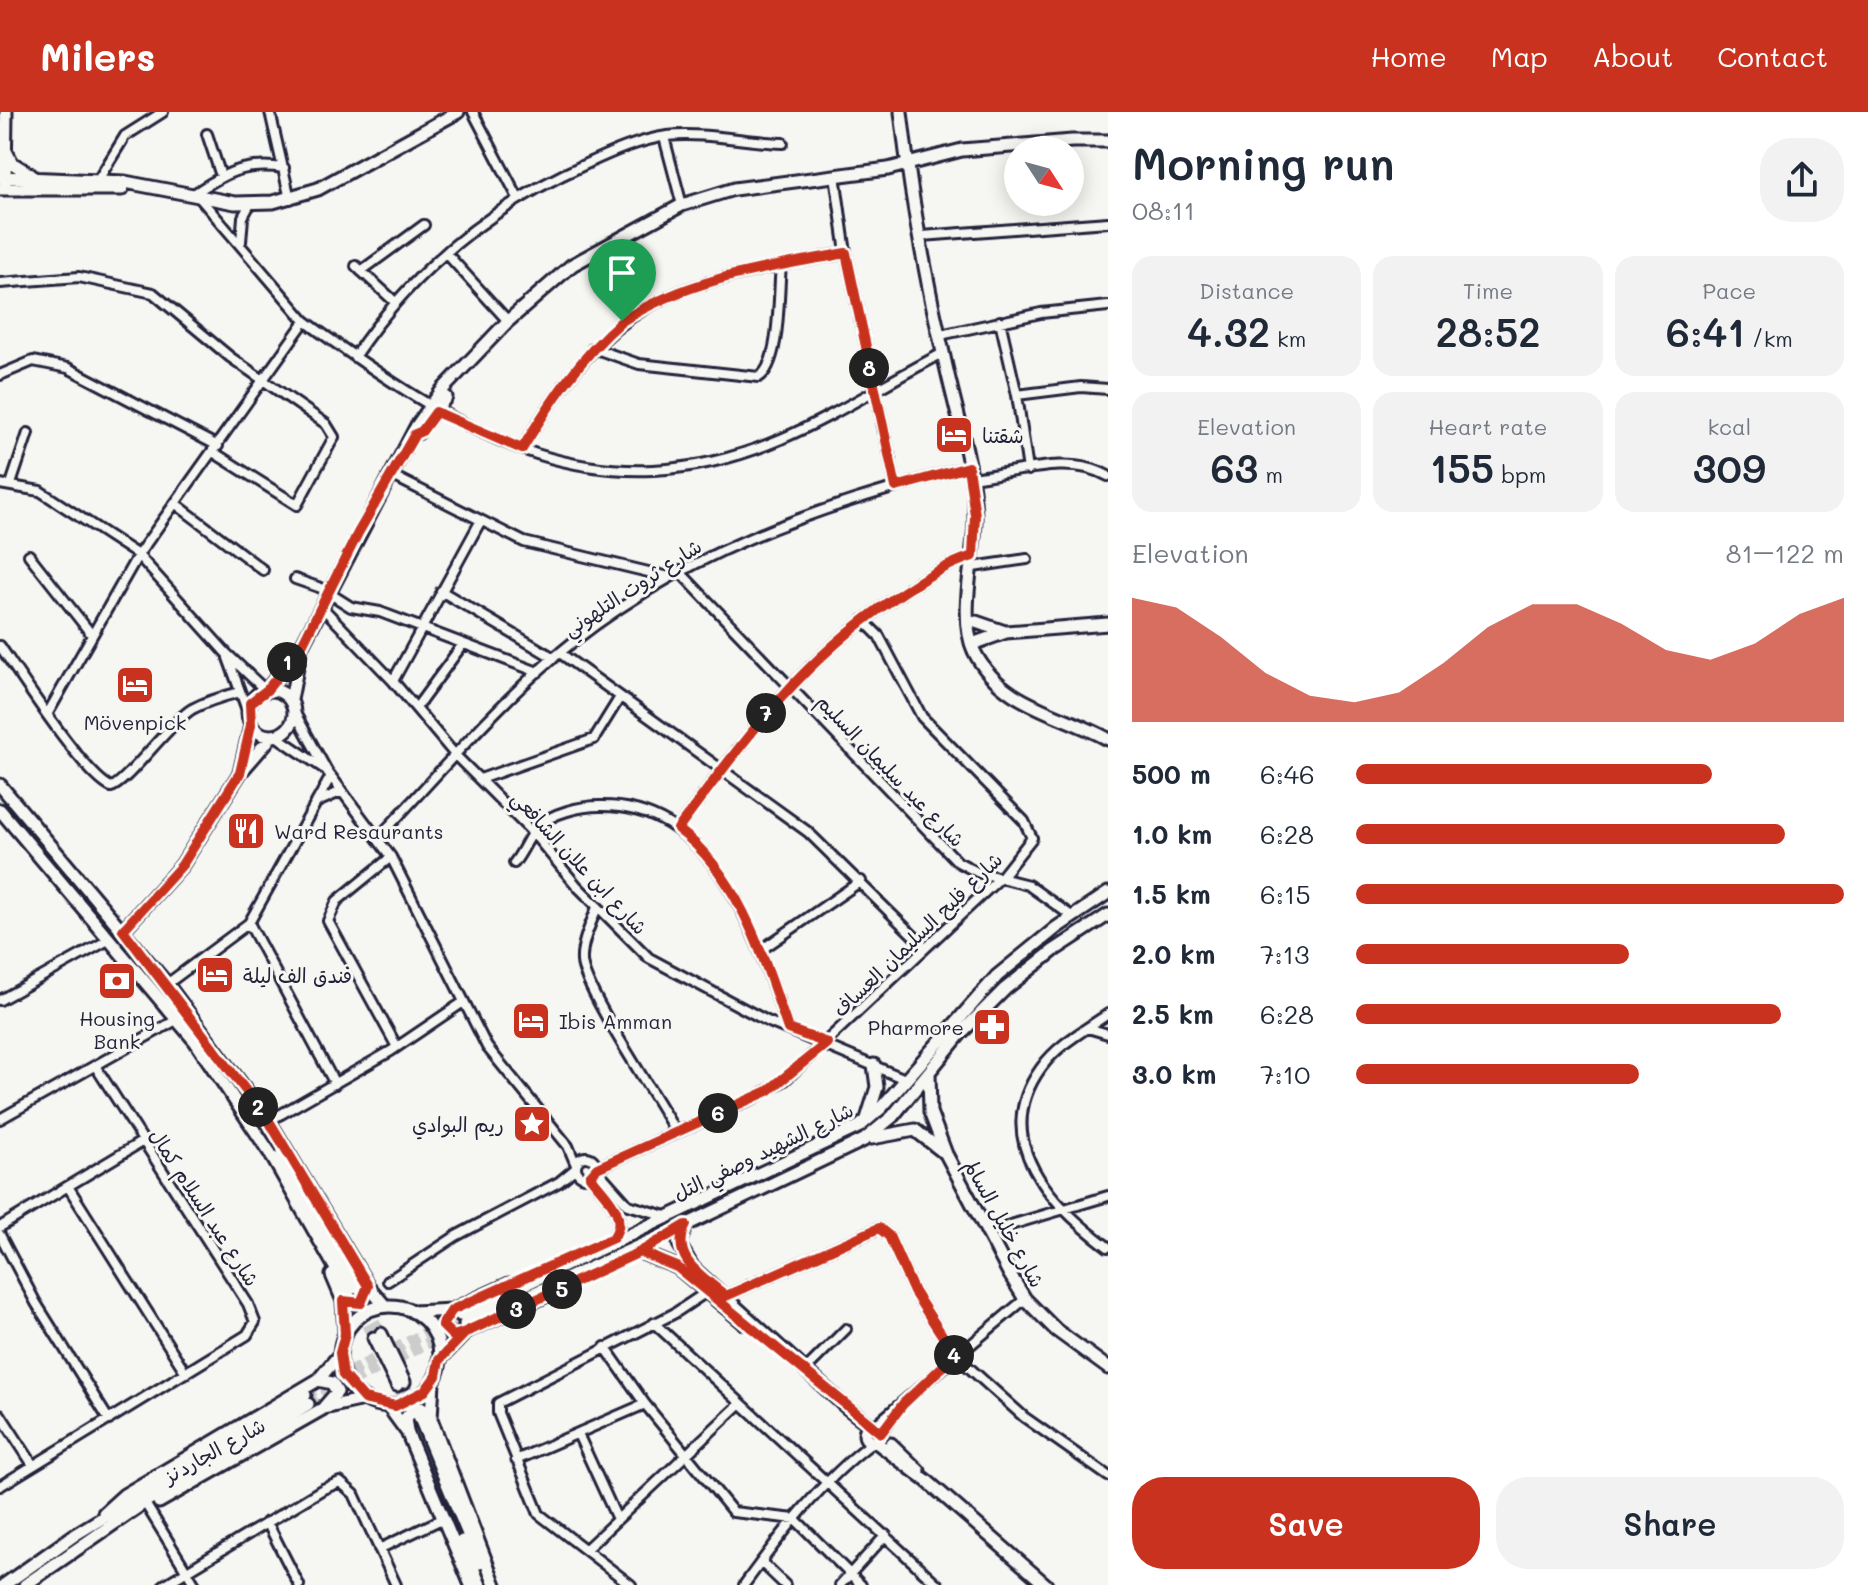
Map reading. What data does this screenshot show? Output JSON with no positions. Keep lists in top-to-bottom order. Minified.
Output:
{"streets":{"street":["شارع ثروت التلهوني","شارع عيد سليمان السليم","شارع ابن علان الشافعي","شارع فليح السليمان العساف","شارع الشهيد وصفي التل","شارع عبد السلام كمال","شارع خليل السالم","شارع الجاردنز"]},"crossings":[["شارع ثروت التلهوني","شارع عيد سليمان السليم"],["شارع ثروت التلهوني","شارع ابن علان الشافعي"],["شارع عيد سليمان السليم","شارع فليح السليمان العساف"],["شارع عيد سليمان السليم","شارع الشهيد وصفي التل"],["شارع ابن علان الشافعي","شارع فليح السليمان العساف"],["شارع ابن علان الشافعي","شارع الشهيد وصفي التل"],["شارع الشهيد وصفي التل","شارع خليل السالم"]],"places":{"hotel":["شقتنا","Mövenpick","فندق الف ليلة","Ibis Amman"],"restaurant":["Ward Resaurants"],"bank":["Housing Bank"],"pharmacy":["Pharmore"],"place":["ريم البوادي"]},"north":"bottom right","page":{"header":"Milers","nav":["Home","Map","About","Contact"],"heading":["Morning run","08:11"],"stats":[["Distance","4.32 km"],["Time","28:52"],["Pace","6:41 /km"],["Elevation","63 m"],["Heart rate","155 bpm"],["kcal","309"]],"pins":["8","1","7","2","6","5","3","4"],"chart":["Elevation","81–122 m"],"list":[{"name":"500 m","note":"6:46"},{"name":"1.0 km","note":"6:28"},{"name":"1.5 km","note":"6:15"},{"name":"2.0 km","note":"7:13"},{"name":"2.5 km","note":"6:28"},{"name":"3.0 km","note":"7:10"}],"buttons":["Save","Share"]}}
